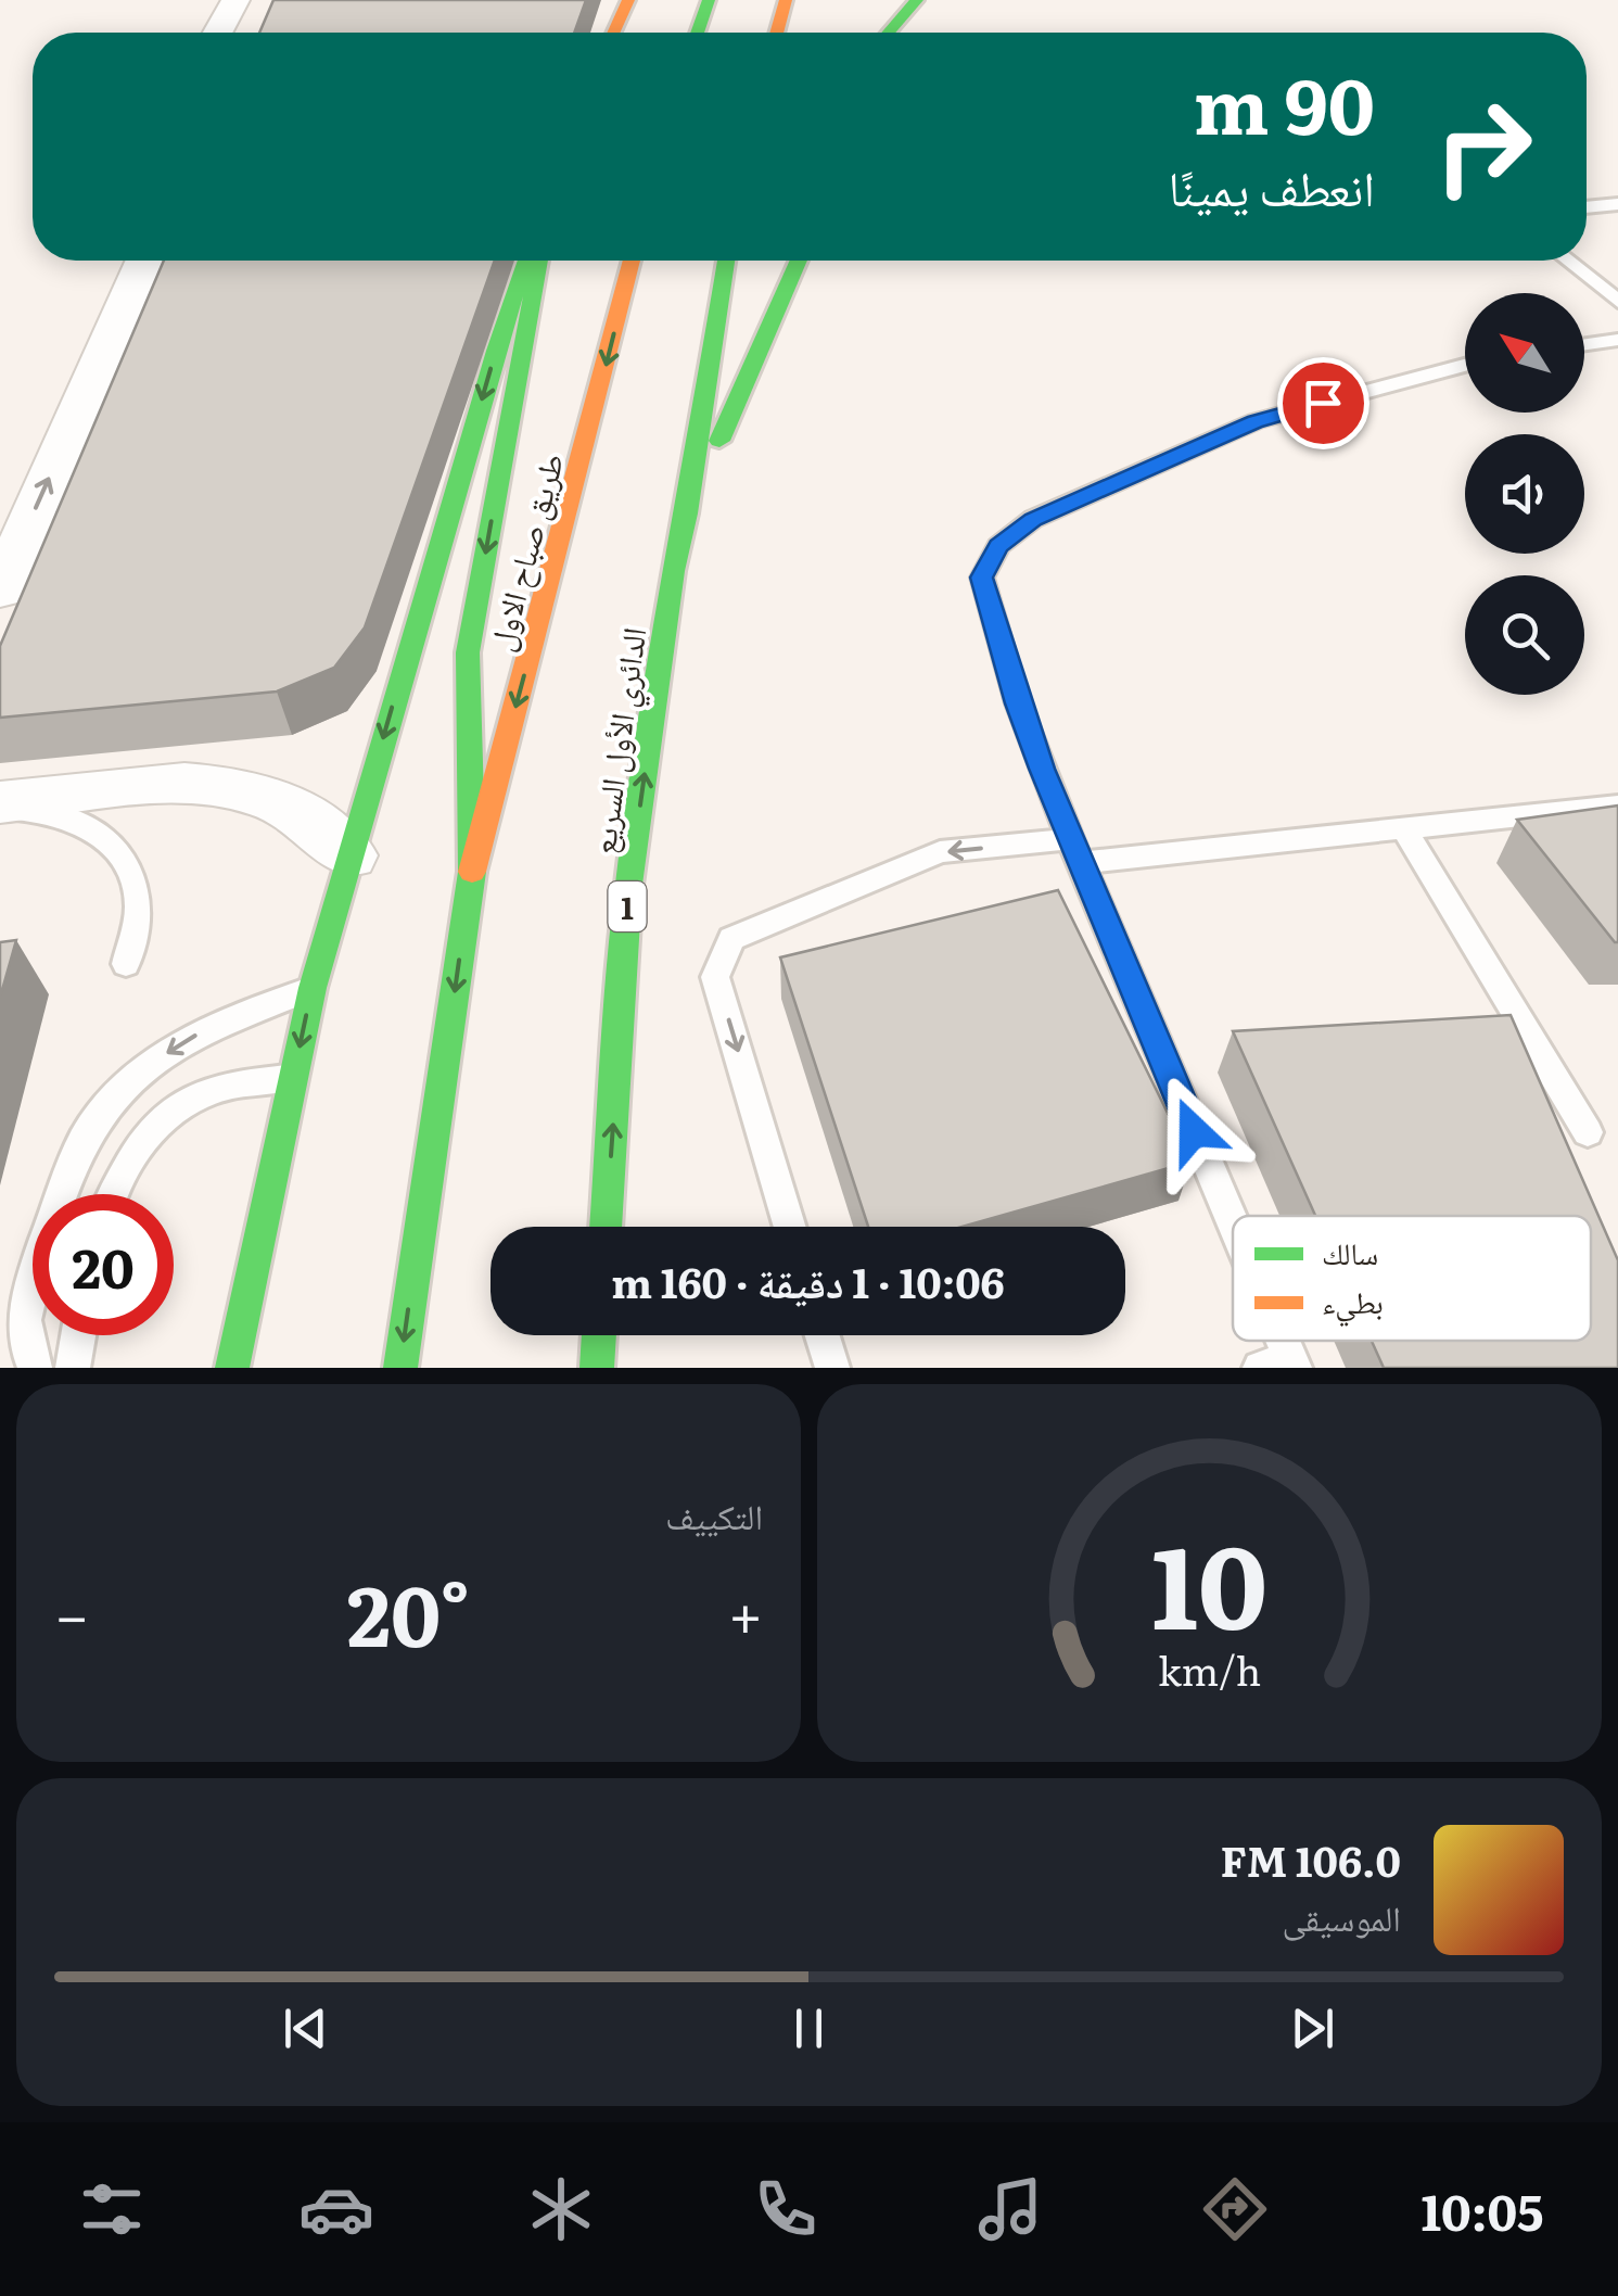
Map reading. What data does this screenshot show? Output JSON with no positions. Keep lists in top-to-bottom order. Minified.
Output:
{"streets":{"main road":["طريق صباح الاول","الدائري الأول السريع","1"]},"crossings":[["الدائري الأول السريع","1"]],"legend":["سالك","بطيء"],"north":"top left","page":{"turn":["90 m","انعطف يمينًا"],"limit":"20","trip":"10:06 · 1 دقيقة · 160 m","tile":"التكييف","heat":["−","20°","+"],"song":["106.0 FM","الموسيقى"],"tabs":"10:05","gauge":["10","km/h"]}}
